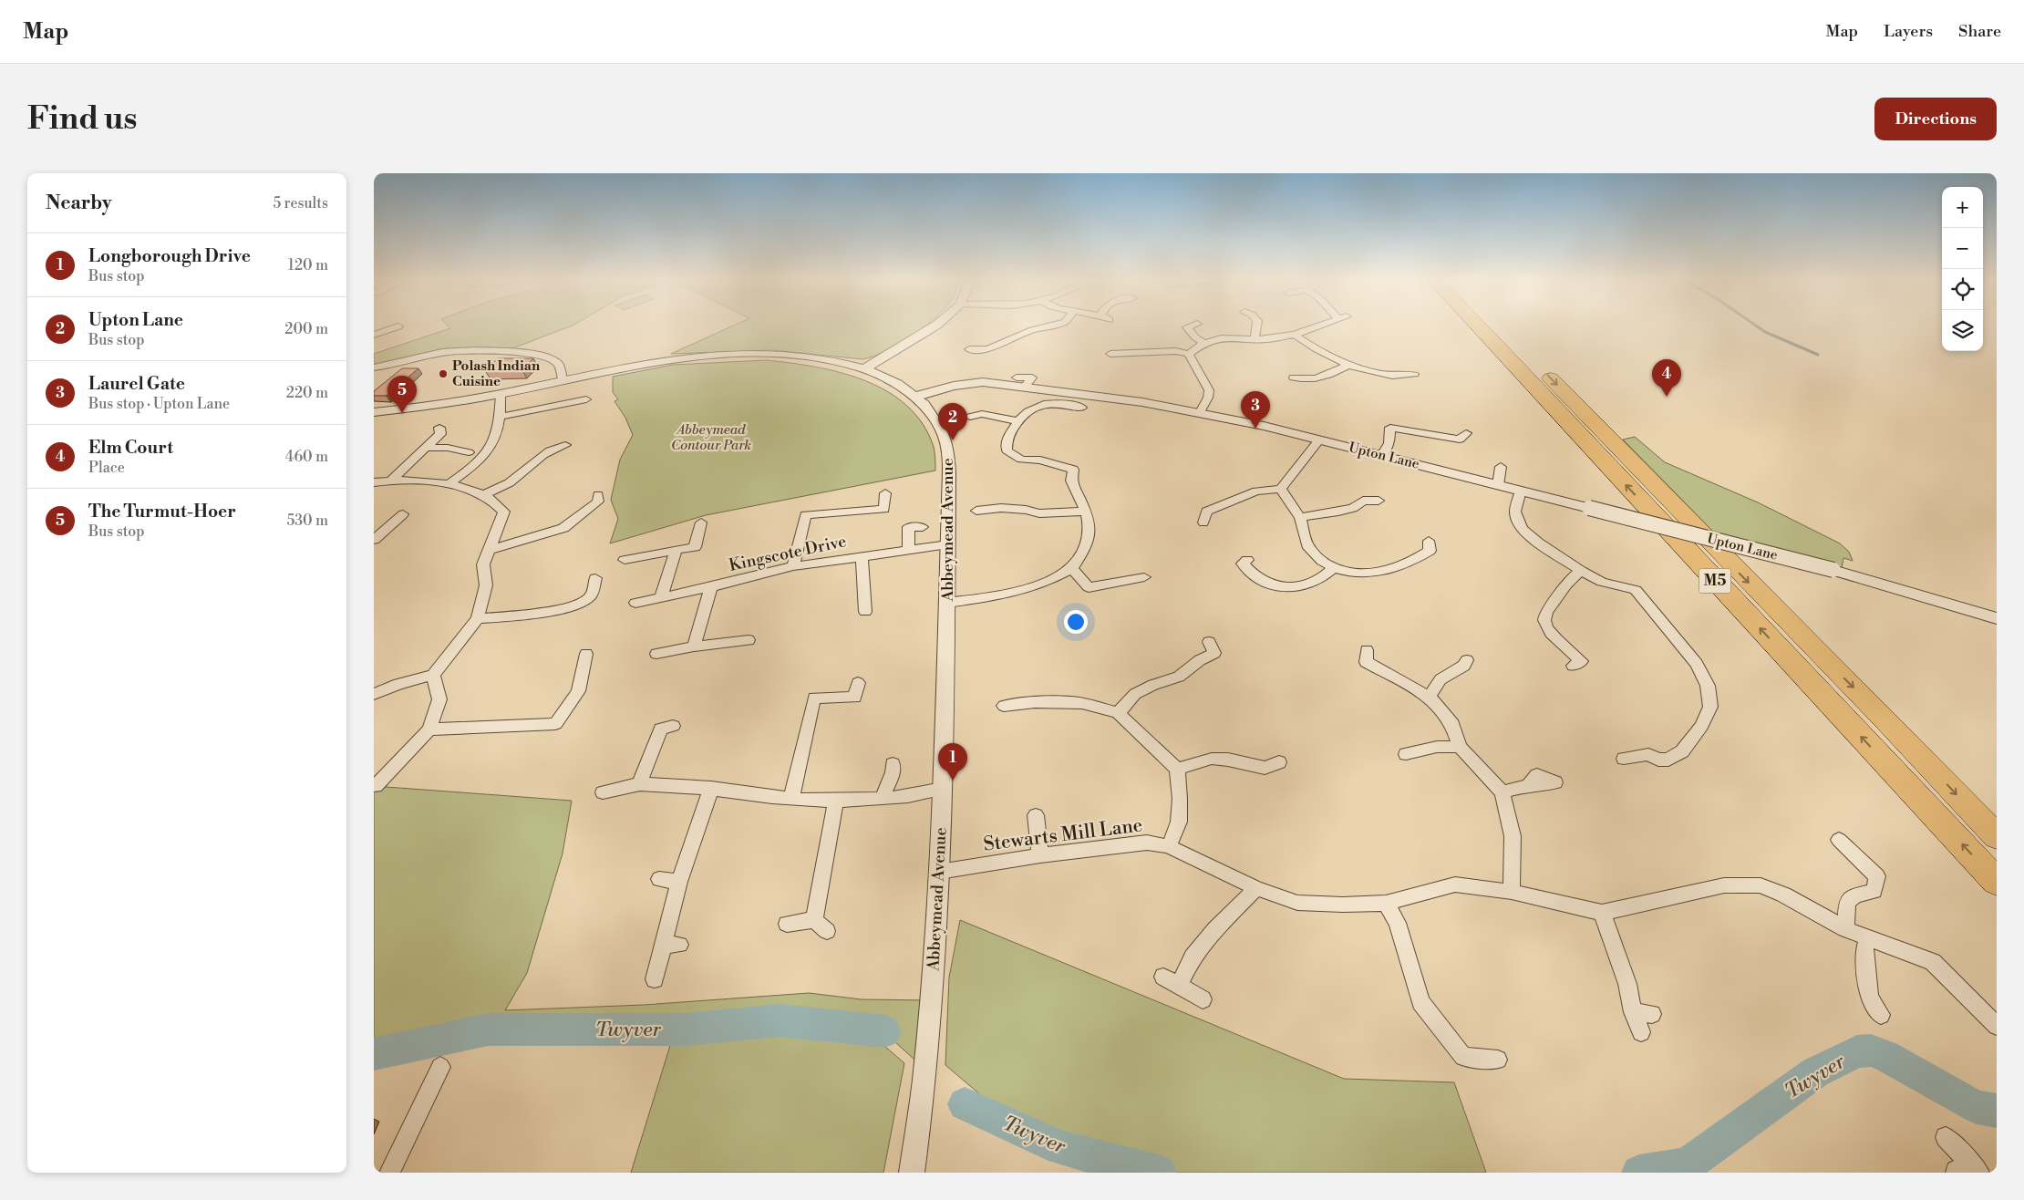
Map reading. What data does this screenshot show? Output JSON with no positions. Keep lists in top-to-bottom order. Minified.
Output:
{"streets":{"highway":["M5"],"street":["Upton Lane","Abbeymead Avenue","Kingscote Drive","Stewarts Mill Lane"]},"crossings":[["Upton Lane","Abbeymead Avenue"],["Abbeymead Avenue","Kingscote Drive"],["Abbeymead Avenue","Stewarts Mill Lane"]],"water":["Twyver"],"parks":["Abbeymead Contour Park"],"places":["Polash Indian Cuisine"],"page":{"header":"Map","nav":["Map","Layers","Share"],"buttons":"Directions","title":"Find us","heading":["Nearby","5 results"],"map_buttons":["+","−"],"list":[{"mark":"1","name":"Longborough Drive","note":"Bus stop","value":"120 m"},{"mark":"2","name":"Upton Lane","note":"Bus stop","value":"200 m"},{"mark":"3","name":"Laurel Gate","note":"Bus stop · Upton Lane","value":"220 m"},{"mark":"4","name":"Elm Court","note":"Place","value":"460 m"},{"mark":"5","name":"The Turmut-Hoer","note":"Bus stop","value":"530 m"}],"pins":["4","5","3","2","1"]}}
